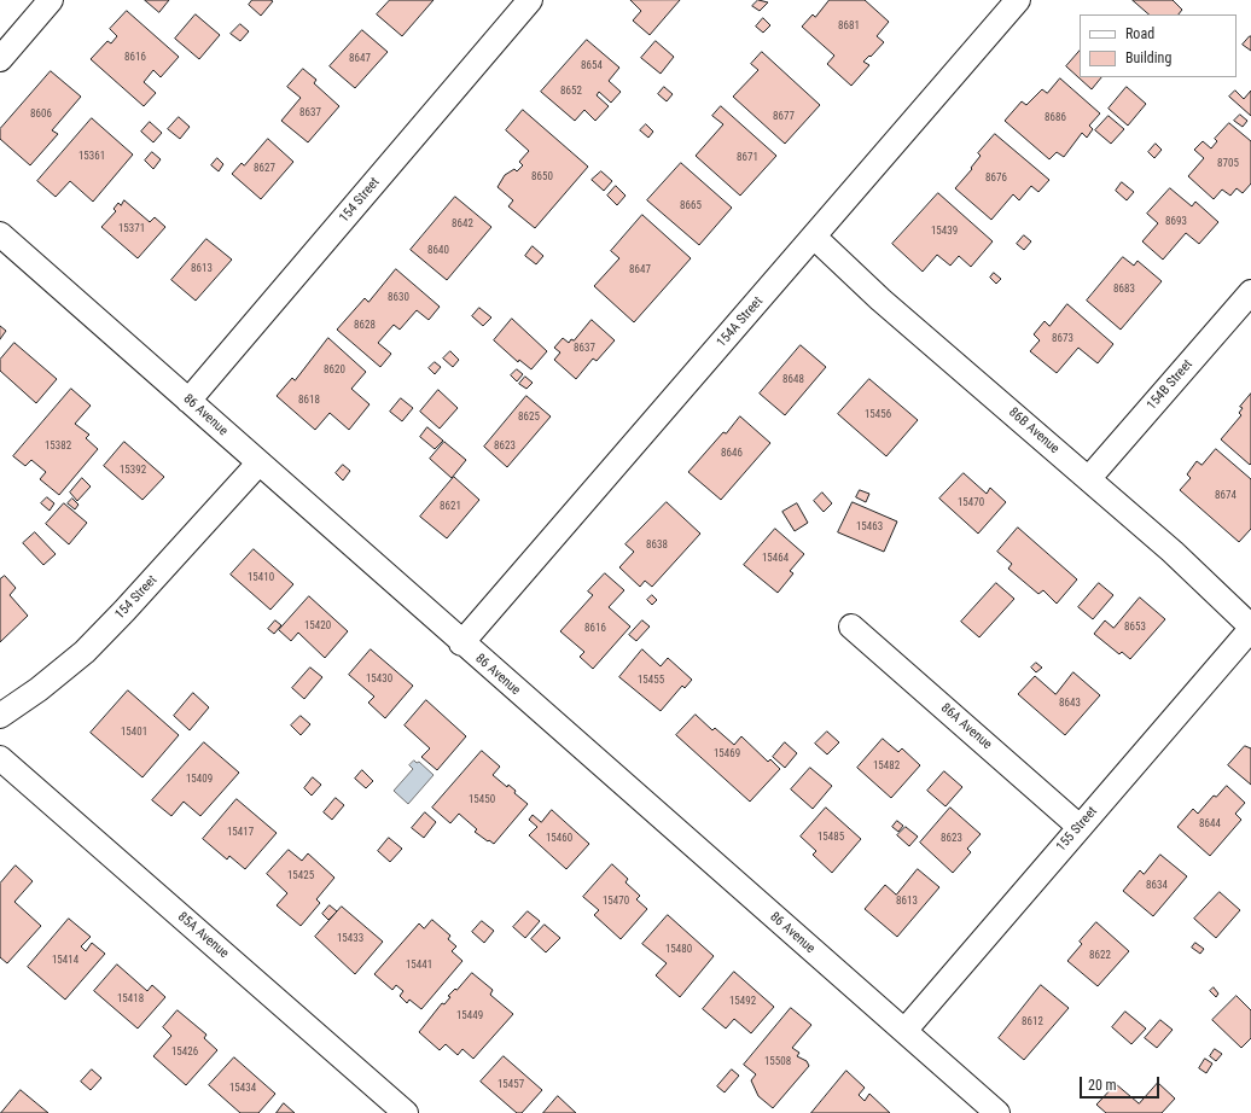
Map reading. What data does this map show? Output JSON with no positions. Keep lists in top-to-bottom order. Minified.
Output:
{"streets":{"street":["154 Street","154A Street","154B Street","86 Avenue","86B Avenue","86A Avenue","155 Street","85A Avenue"]},"crossings":[["154 Street","86 Avenue"],["154A Street","86 Avenue"],["154A Street","86B Avenue"],["154B Street","86B Avenue"],["86 Avenue","155 Street"],["86B Avenue","155 Street"],["86A Avenue","155 Street"]],"house_numbers":["8681","8616","8647","8654","8652","8637","8606","8677","8686","15361","8671","8705","8627","8650","8676","8665","8693","8642","15371","15439","8640","8613","8647","8683","8630","8628","8673","8637","8620","8648","8618","15456","8625","15382","8623","8646","15392","8674","15470","8621","15463","8638","15464","15410","15420","8653","8616","15430","15455","8643","15401","15469","15482","15409","15450","8644","15417","15485","15460","8623","15425","8634","15470","8613","15433","15480","8622","15414","15441","15418","15492","15449","8612","15426","15508","15457","15434"],"legend":["Road","Building"],"scale_bar":"20 m"}
